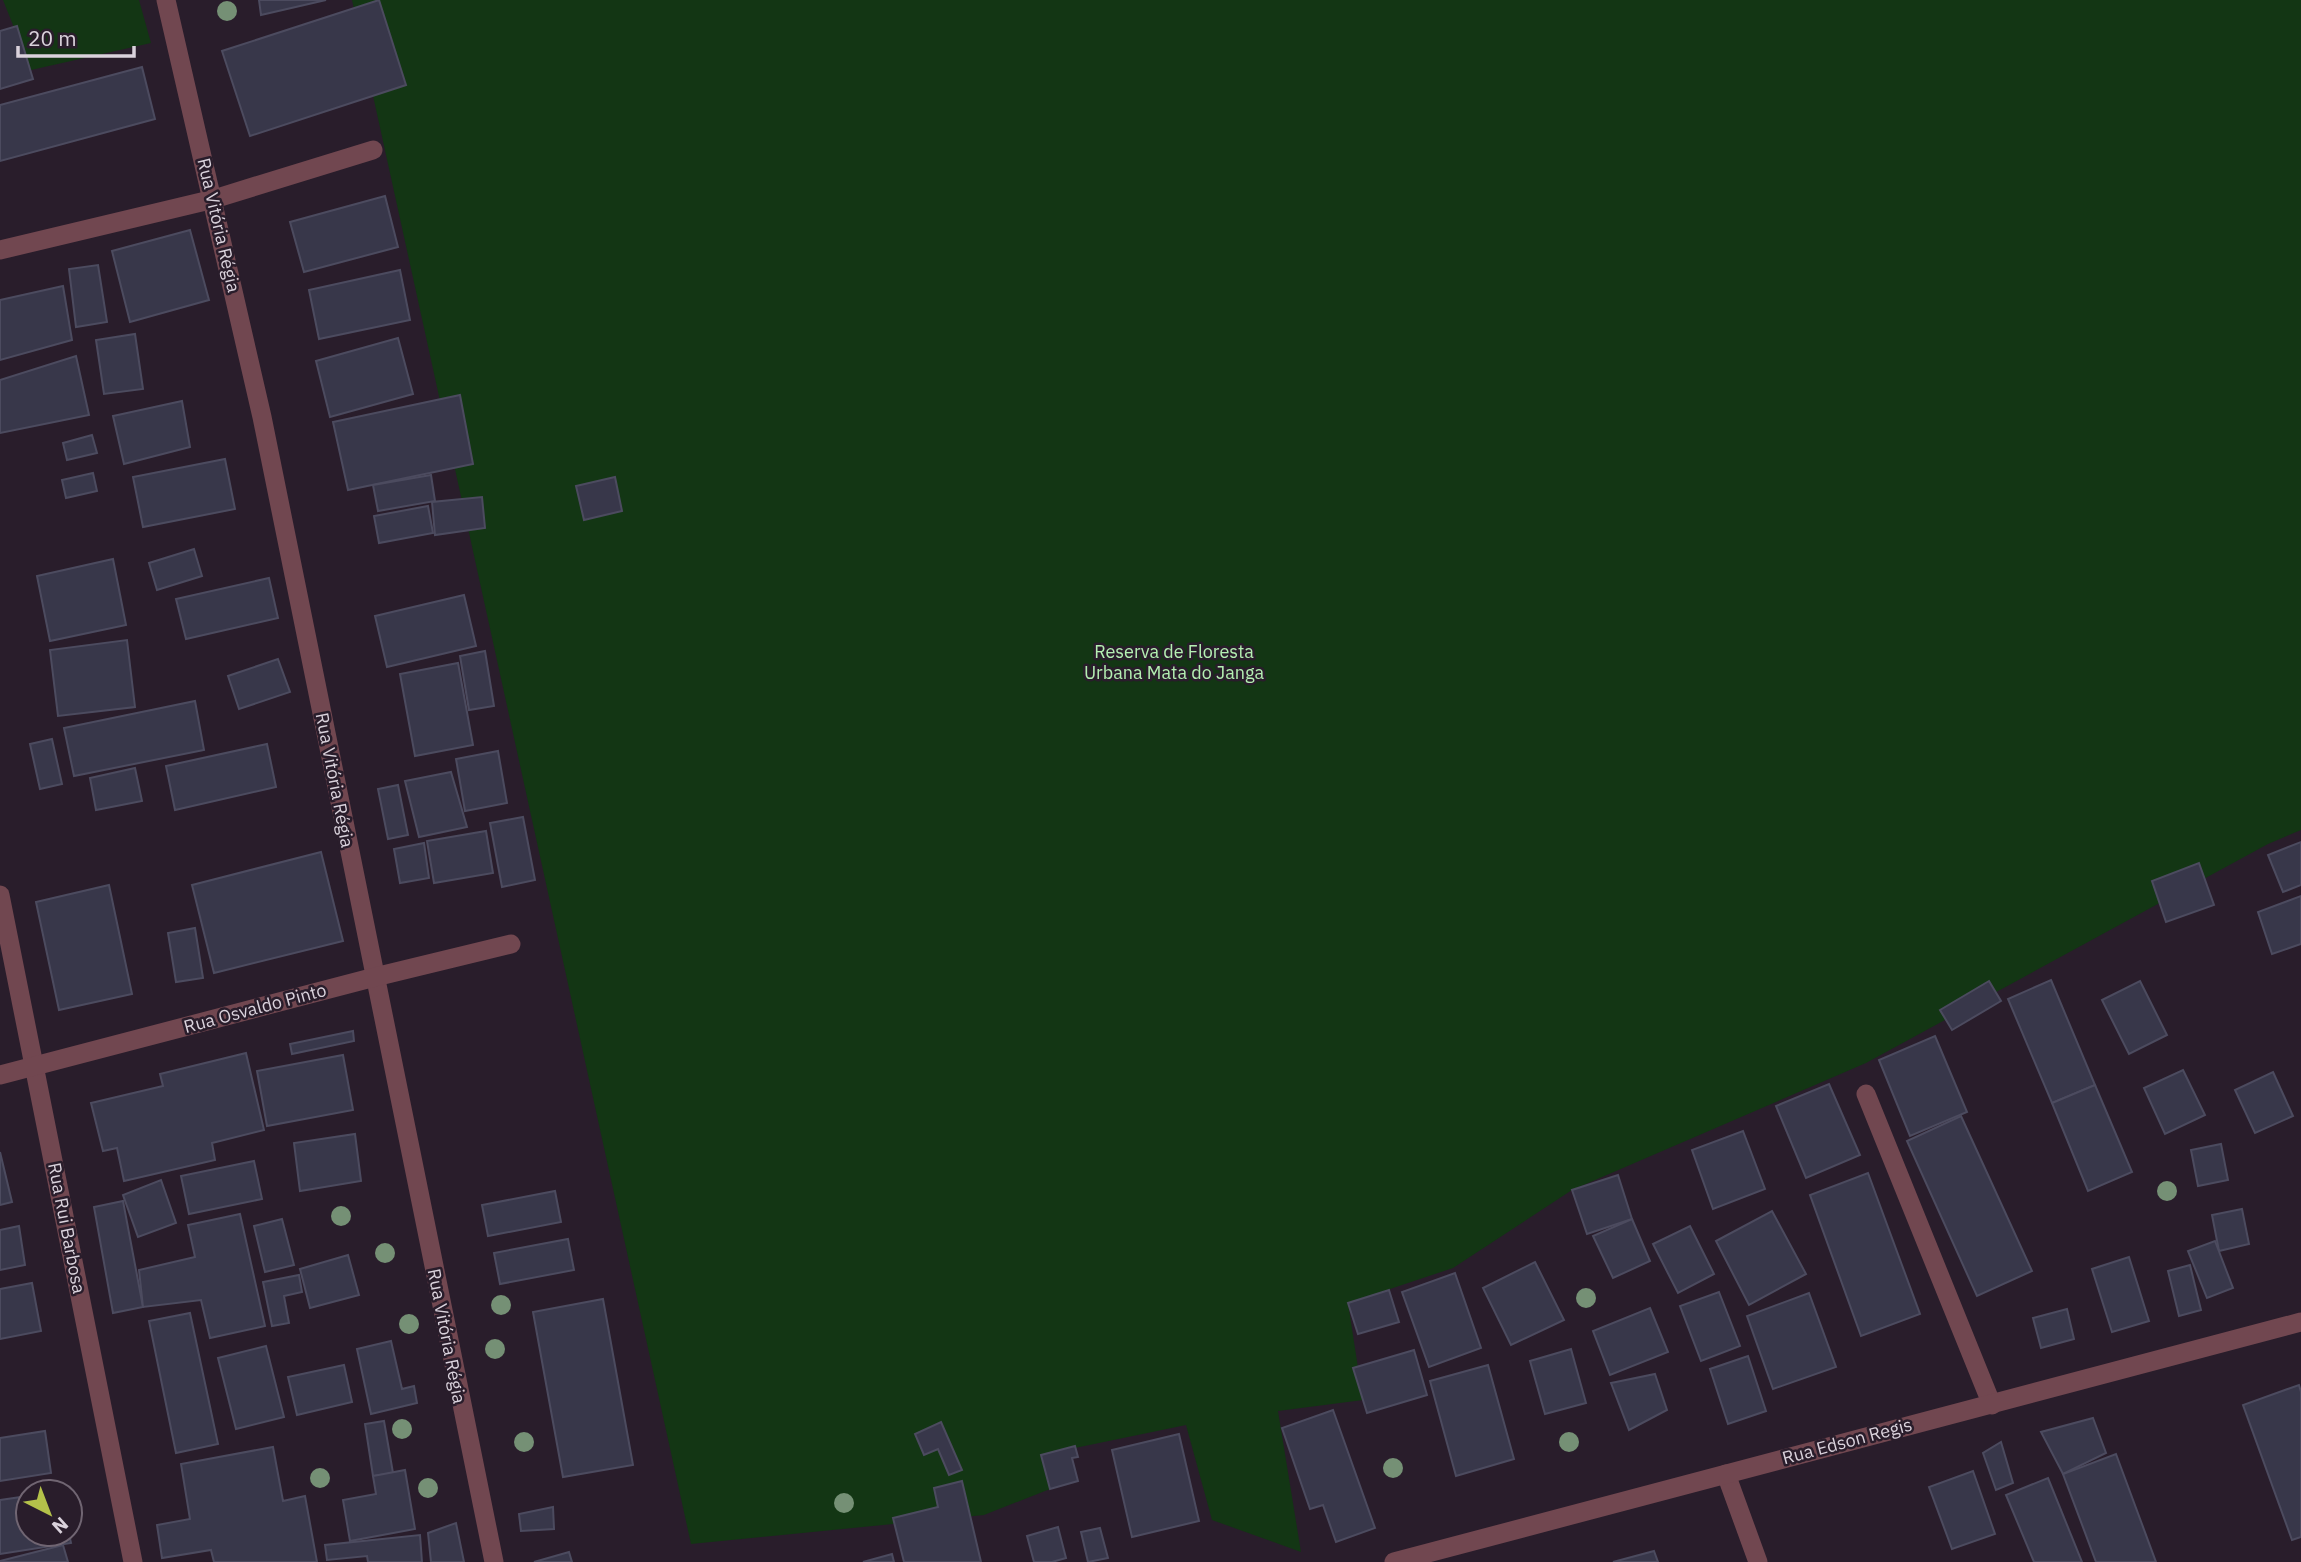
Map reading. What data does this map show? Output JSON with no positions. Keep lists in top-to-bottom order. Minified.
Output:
{"streets":{"street":["Rua Vitória Régia","Rua Osvaldo Pinto","Rua Rui Barbosa","Rua Edson Regis"]},"crossings":[["Rua Vitória Régia","Rua Osvaldo Pinto"],["Rua Osvaldo Pinto","Rua Rui Barbosa"]],"parks":["Reserva de Floresta Urbana Mata do Janga"],"scale_bar":"20 m","north":"bottom right"}
